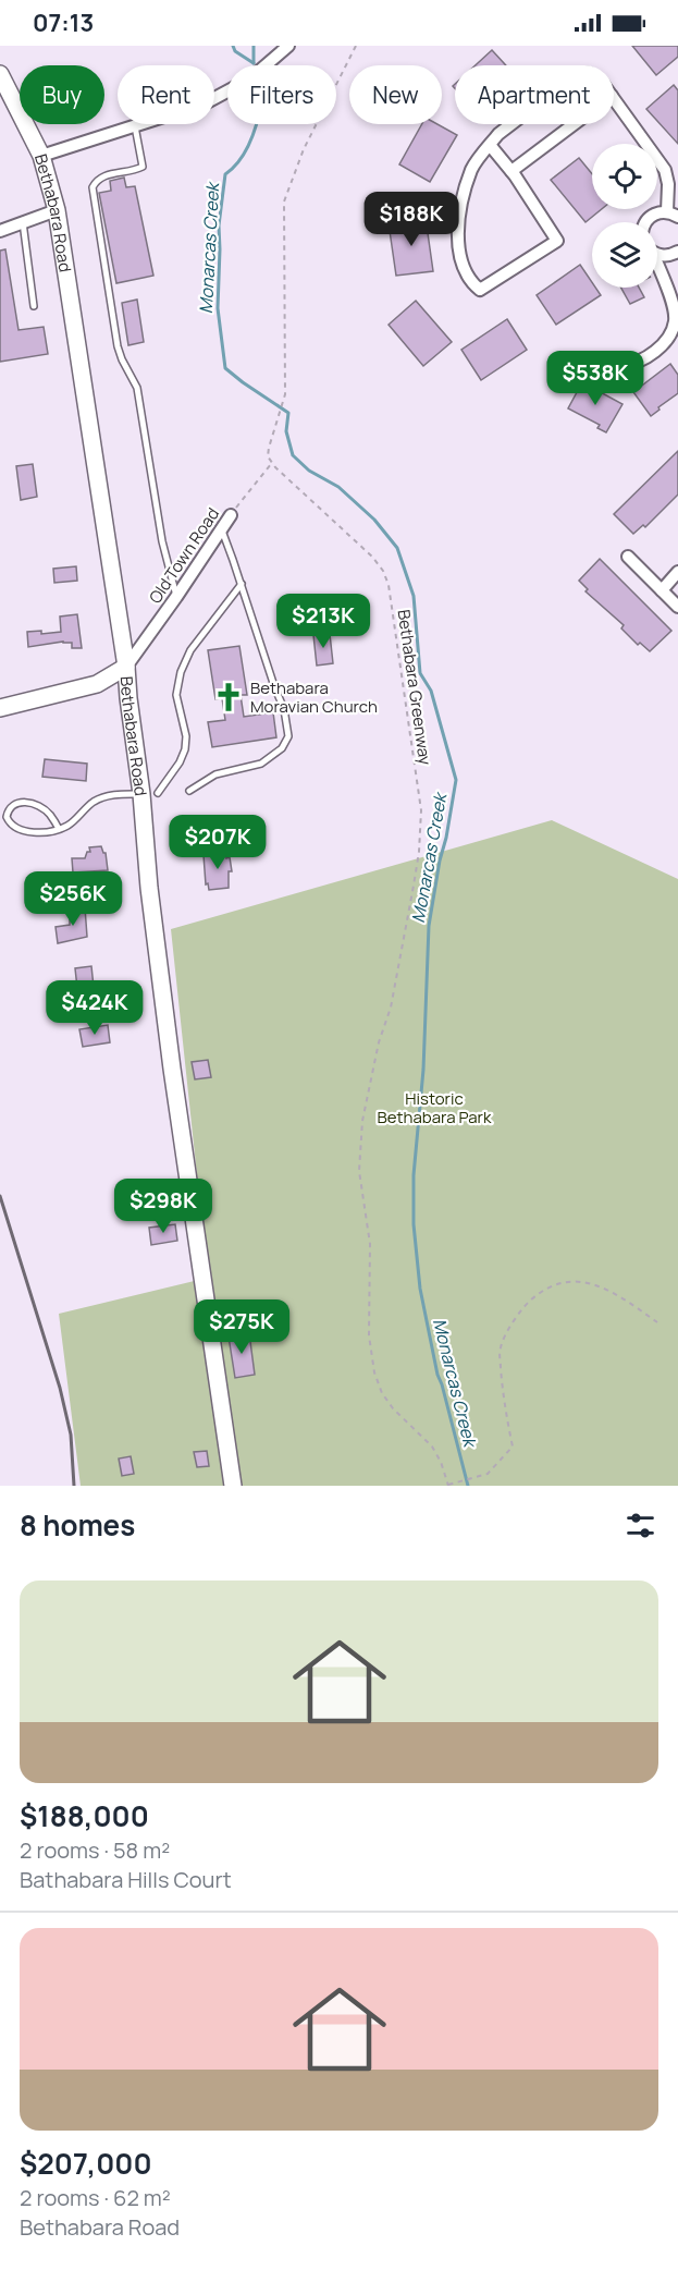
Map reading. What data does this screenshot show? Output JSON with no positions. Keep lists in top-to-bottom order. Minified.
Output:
{"streets":{"street":["Bethabara Road","Old Town Road"],"path":["Bethabara Greenway"]},"crossings":[["Bethabara Road","Old Town Road"],["Old Town Road","Bethabara Greenway"]],"water":["Monarcas Creek"],"parks":["Historic Bethabara Park"],"places":{"church":["Bethabara Moravian Church"]},"page":{"status":"07:13","chip":["Buy","Rent","Filters","New","Apartment"],"price":["$188K","$538K","$213K","$207K","$256K","$424K","$298K","$275K"],"heading":"8 homes","list":[{"name":"$188,000","note":"2 rooms · 58 m² · Bathabara Hills Court"},{"name":"$207,000","note":"2 rooms · 62 m² · Bethabara Road"}]}}
